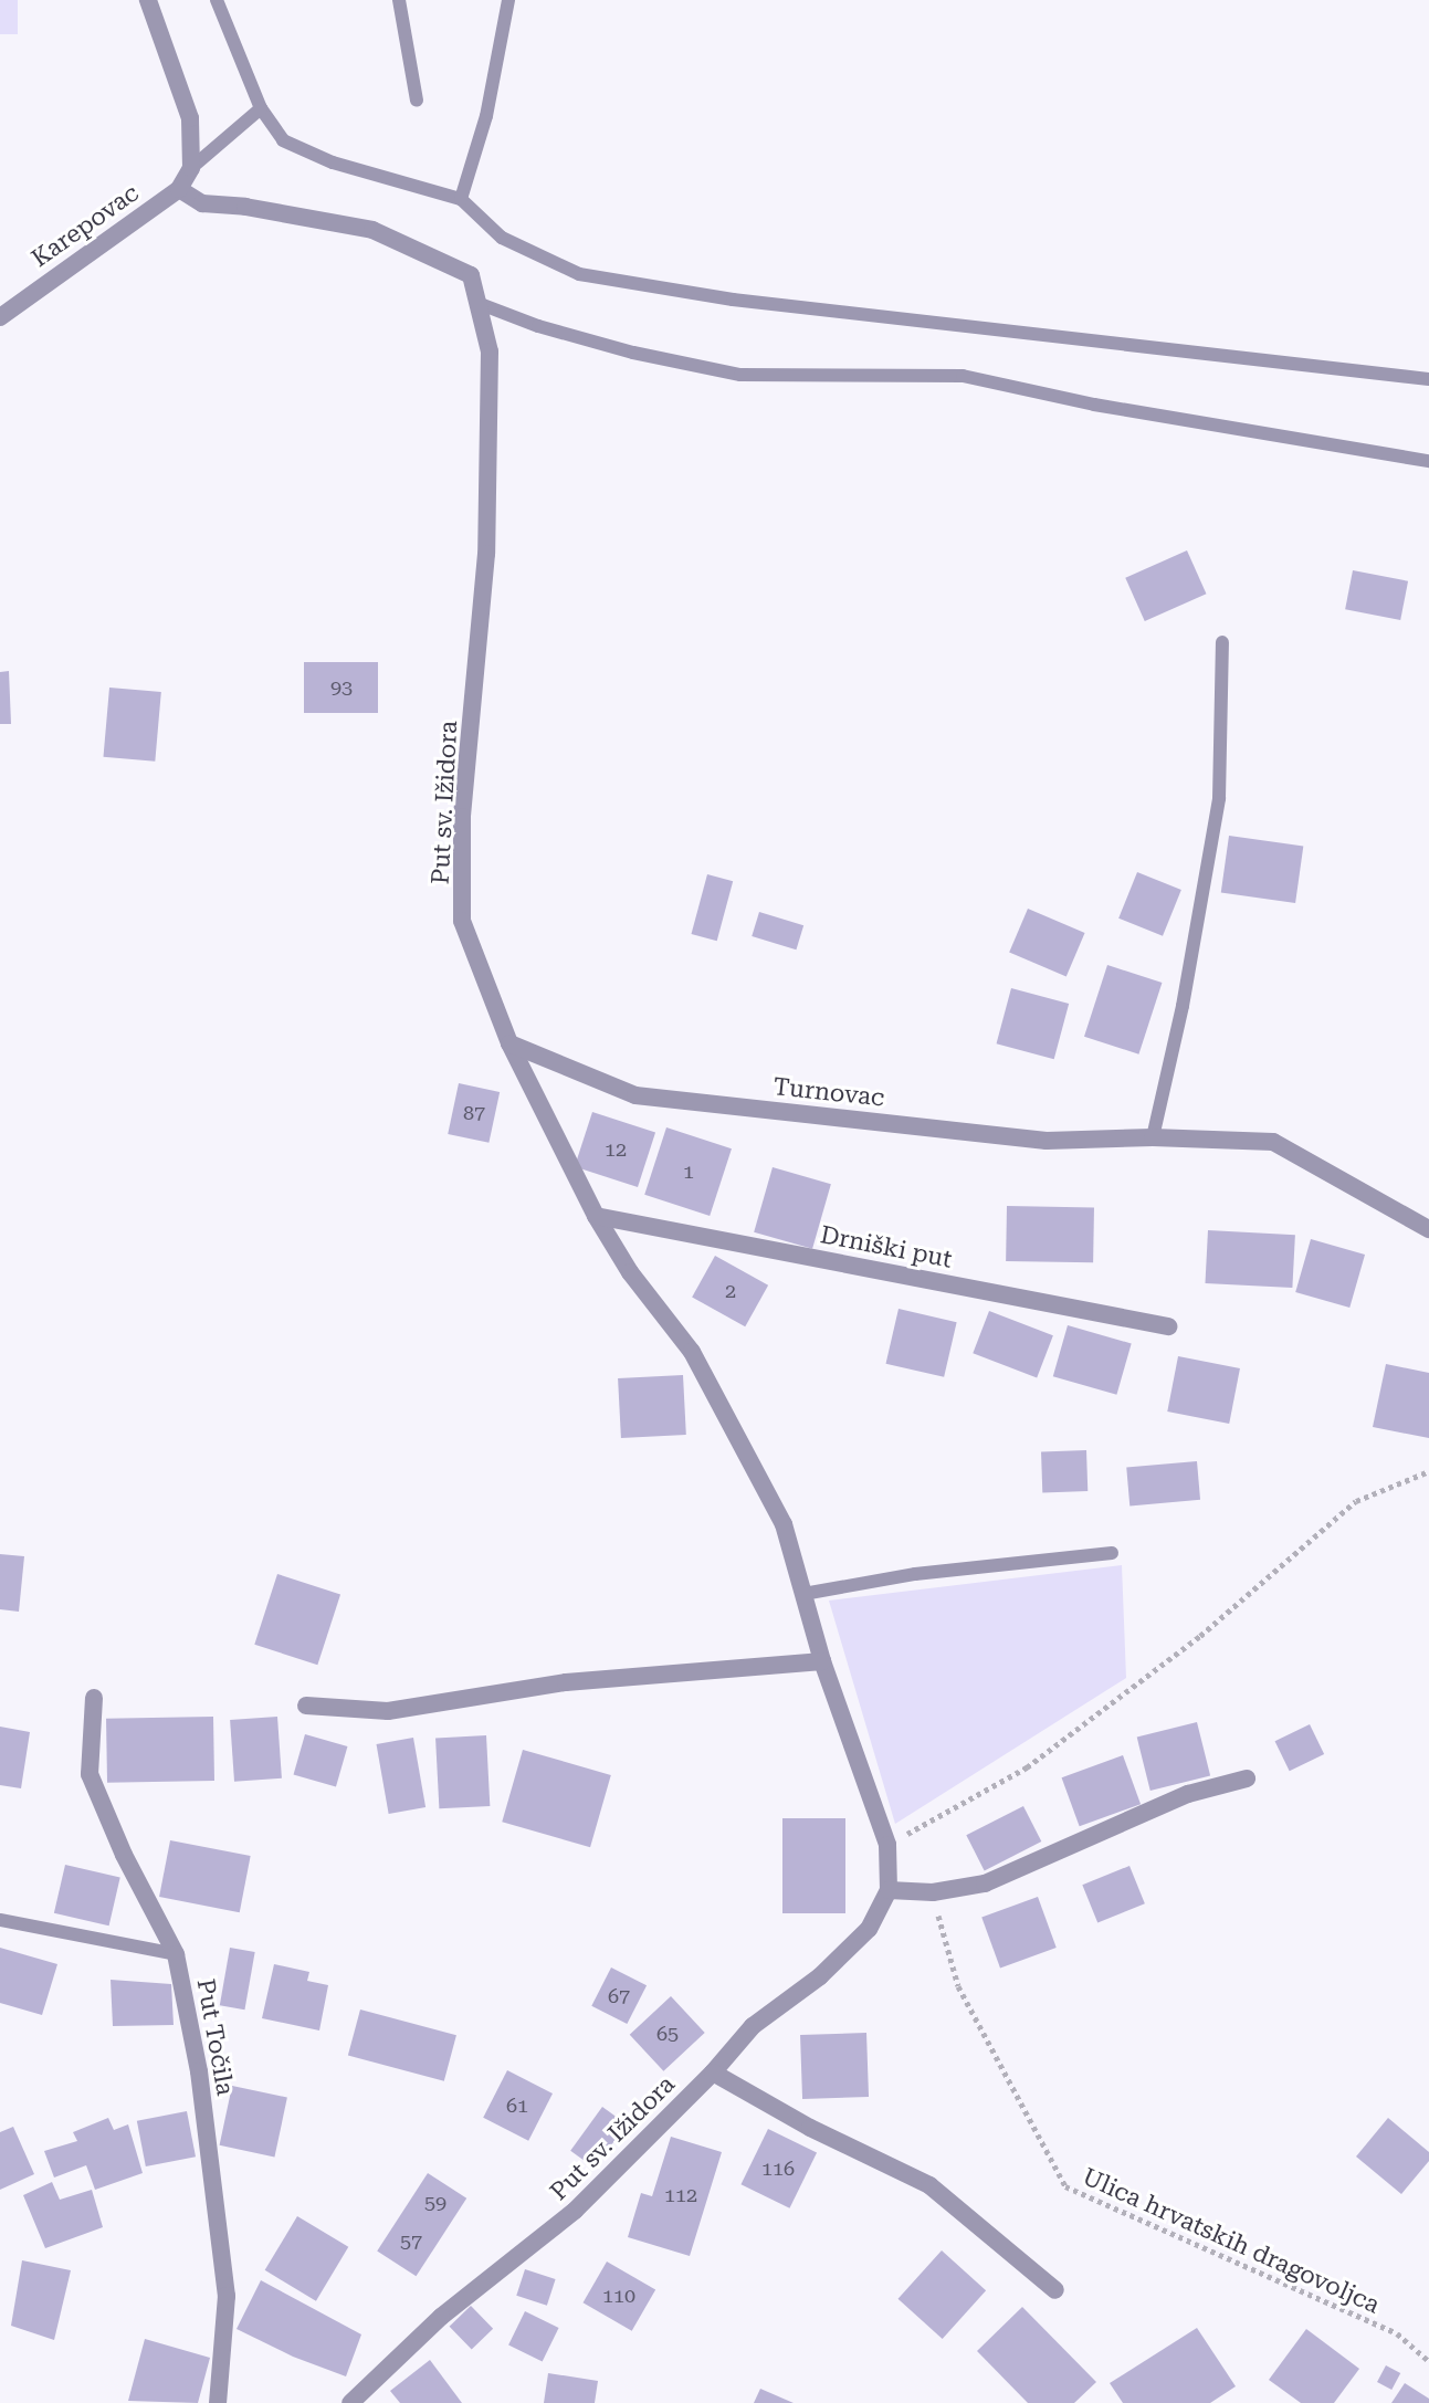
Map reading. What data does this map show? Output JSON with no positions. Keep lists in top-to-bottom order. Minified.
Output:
{"streets":{"street":["Karepovac","Put sv. Ižidora","Turnovac","Drniški put","Put Točila"],"path":["Ulica hrvatskih dragovoljca"]},"crossings":[["Karepovac","Put sv. Ižidora"],["Put sv. Ižidora","Turnovac"],["Put sv. Ižidora","Drniški put"]],"house_numbers":["93","87","12","1","2","67","65","61","116","112","59","57","110"]}
